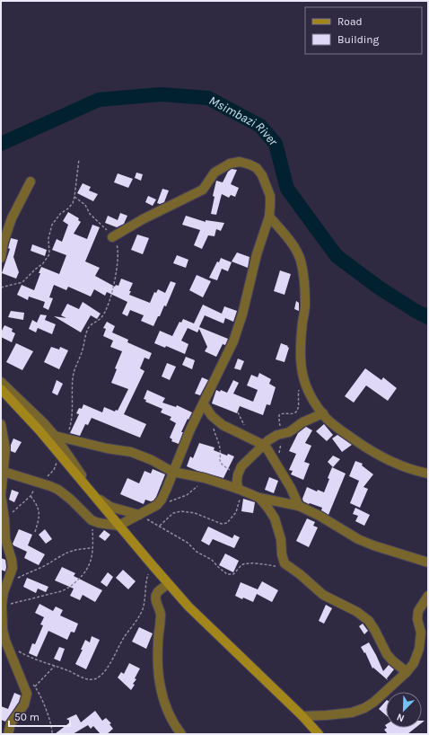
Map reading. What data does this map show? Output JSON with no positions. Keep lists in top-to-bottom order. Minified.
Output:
{"water":["Msimbazi River"],"legend":["Road","Building"],"scale_bar":"50 m","north":"bottom left"}
